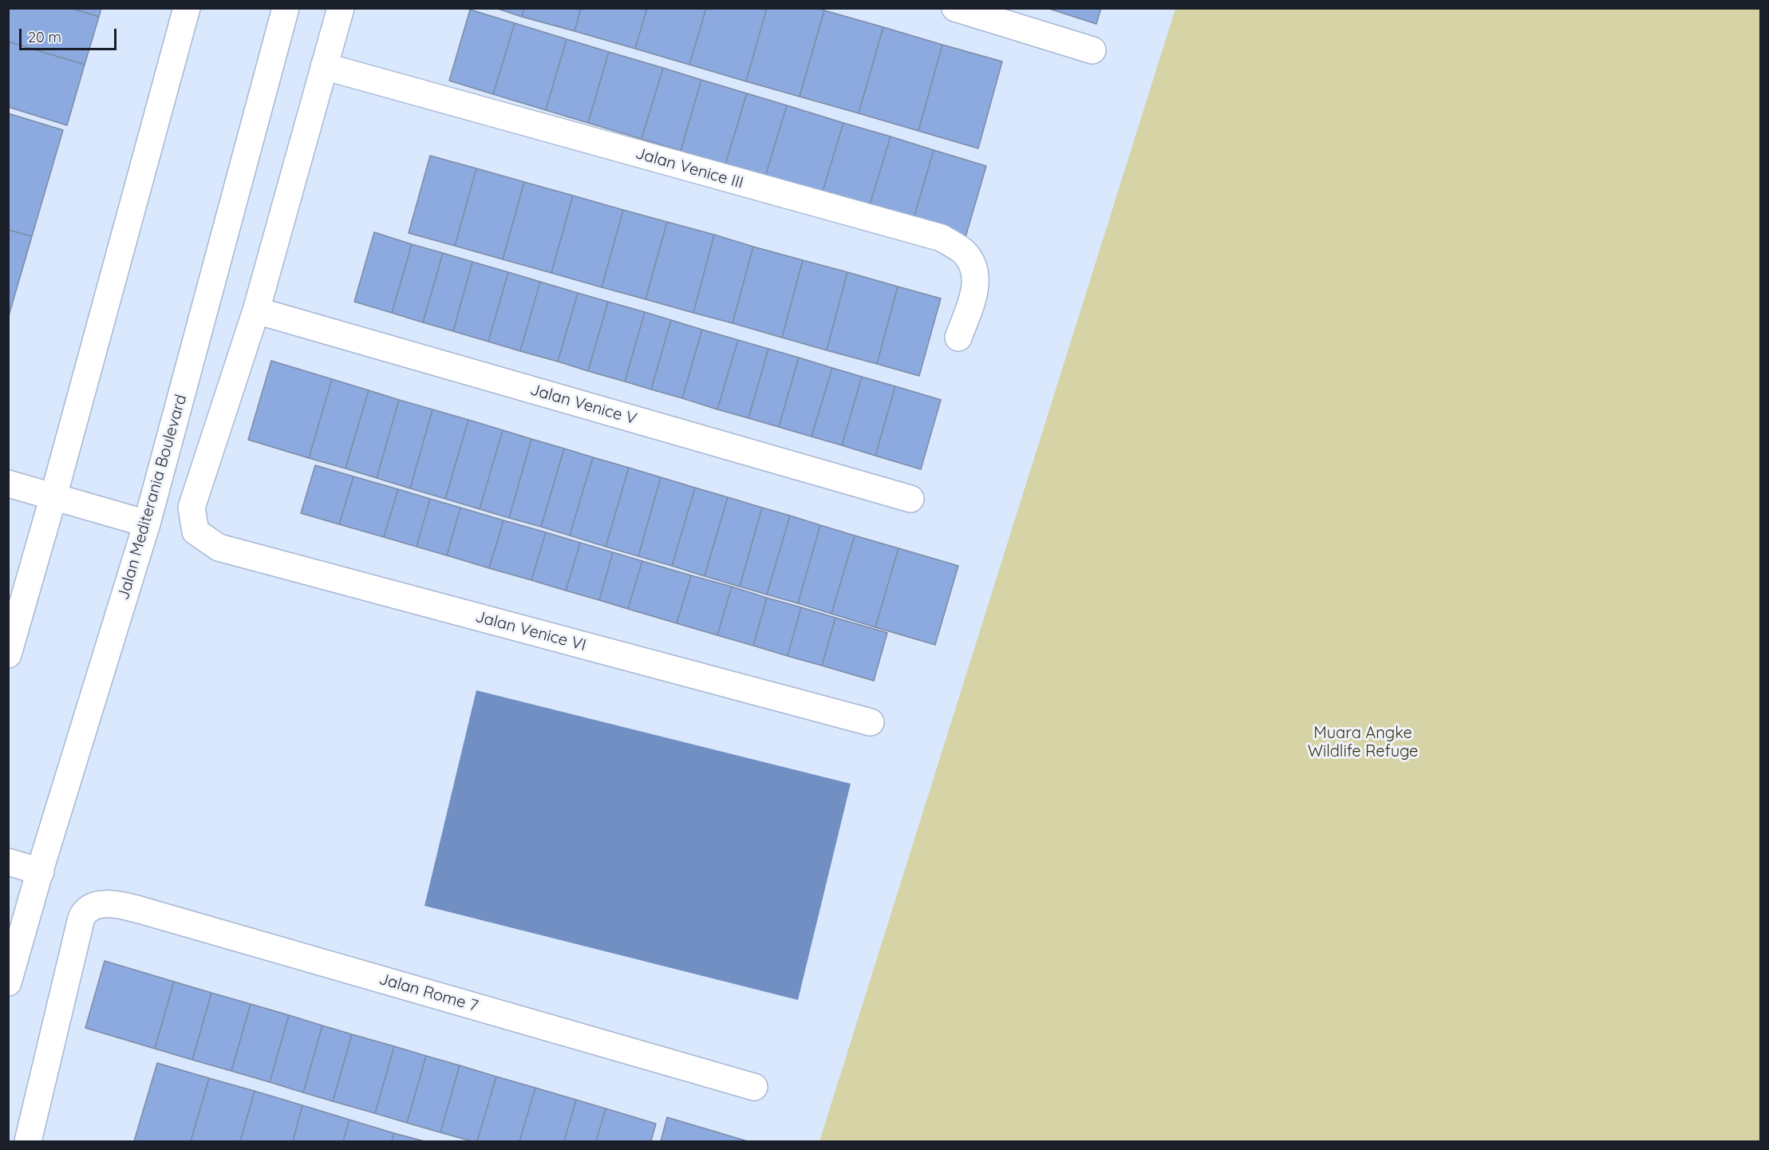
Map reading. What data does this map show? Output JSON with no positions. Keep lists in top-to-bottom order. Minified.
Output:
{"streets":{"street":["Jalan Venice III","Jalan Venice V","Jalan Mediterania Boulevard","Jalan Venice VI","Jalan Rome 7"]},"crossings":[["Jalan Venice V","Jalan Venice VI"]],"parks":["Muara Angke Wildlife Refuge"],"scale_bar":"20 m"}
